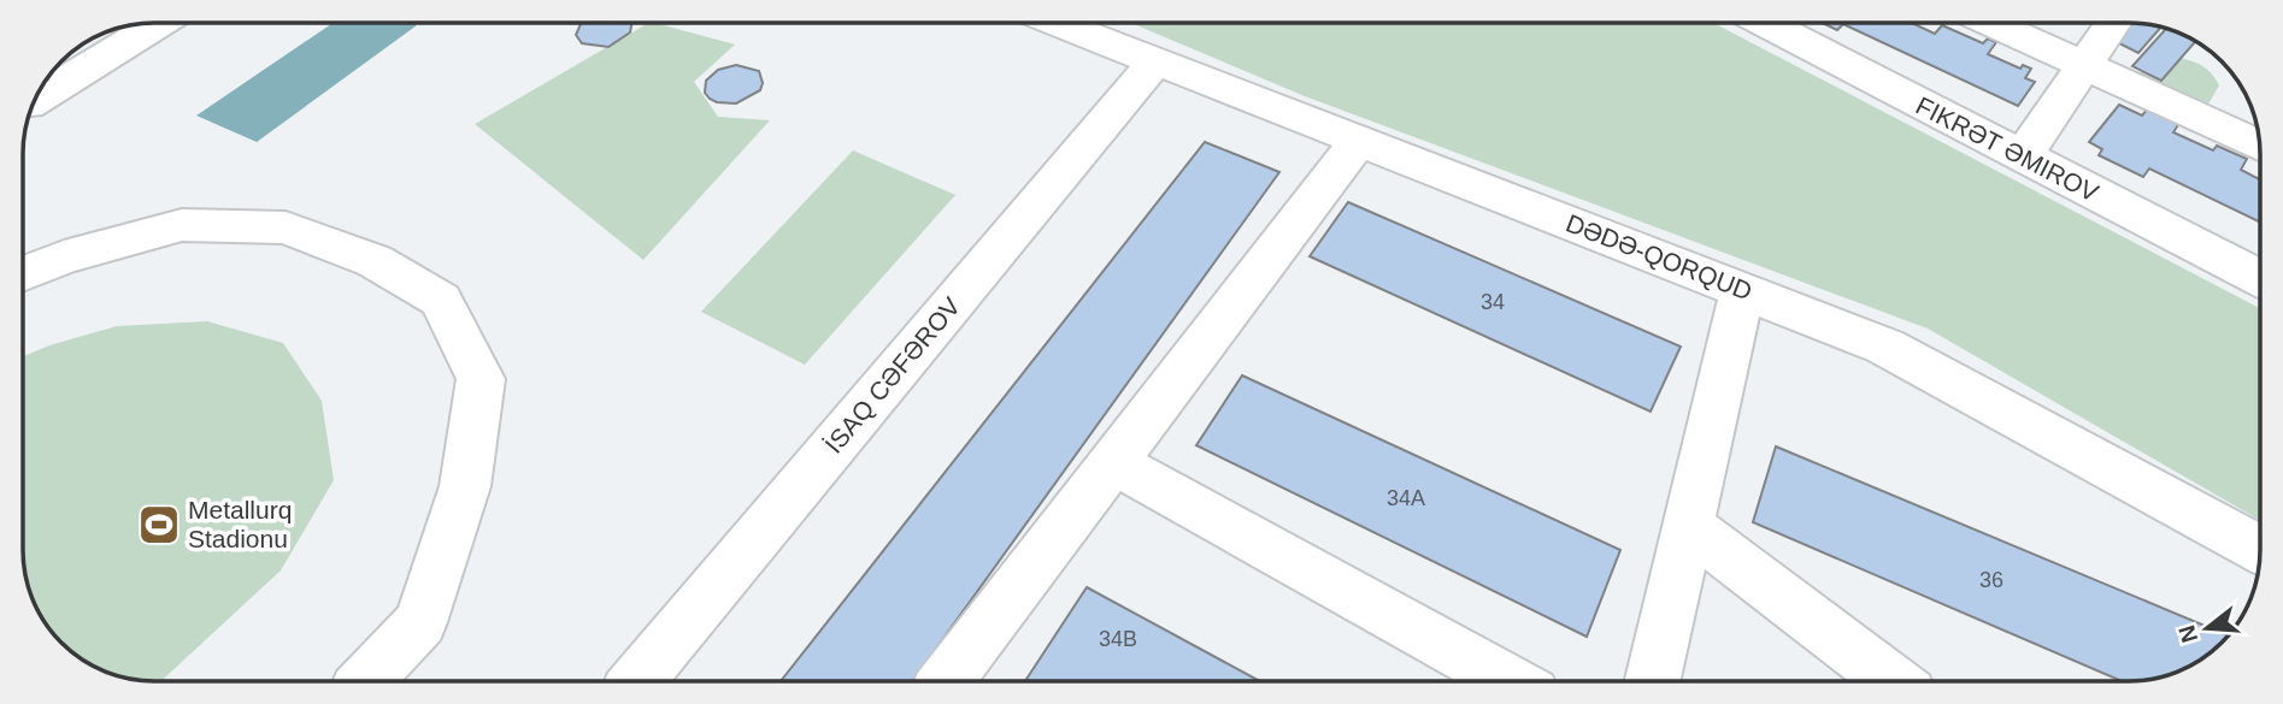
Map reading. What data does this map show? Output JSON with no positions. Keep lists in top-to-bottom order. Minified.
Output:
{"streets":{"street":["FIKRƏT ƏMIROV","DƏDƏ-QORQUD","İSAQ CƏFƏROV"]},"crossings":[["DƏDƏ-QORQUD","İSAQ CƏFƏROV"]],"places":{"sports":["Metallurq Stadionu"]},"house_numbers":["34","34A","36","34B"],"north":"left"}
